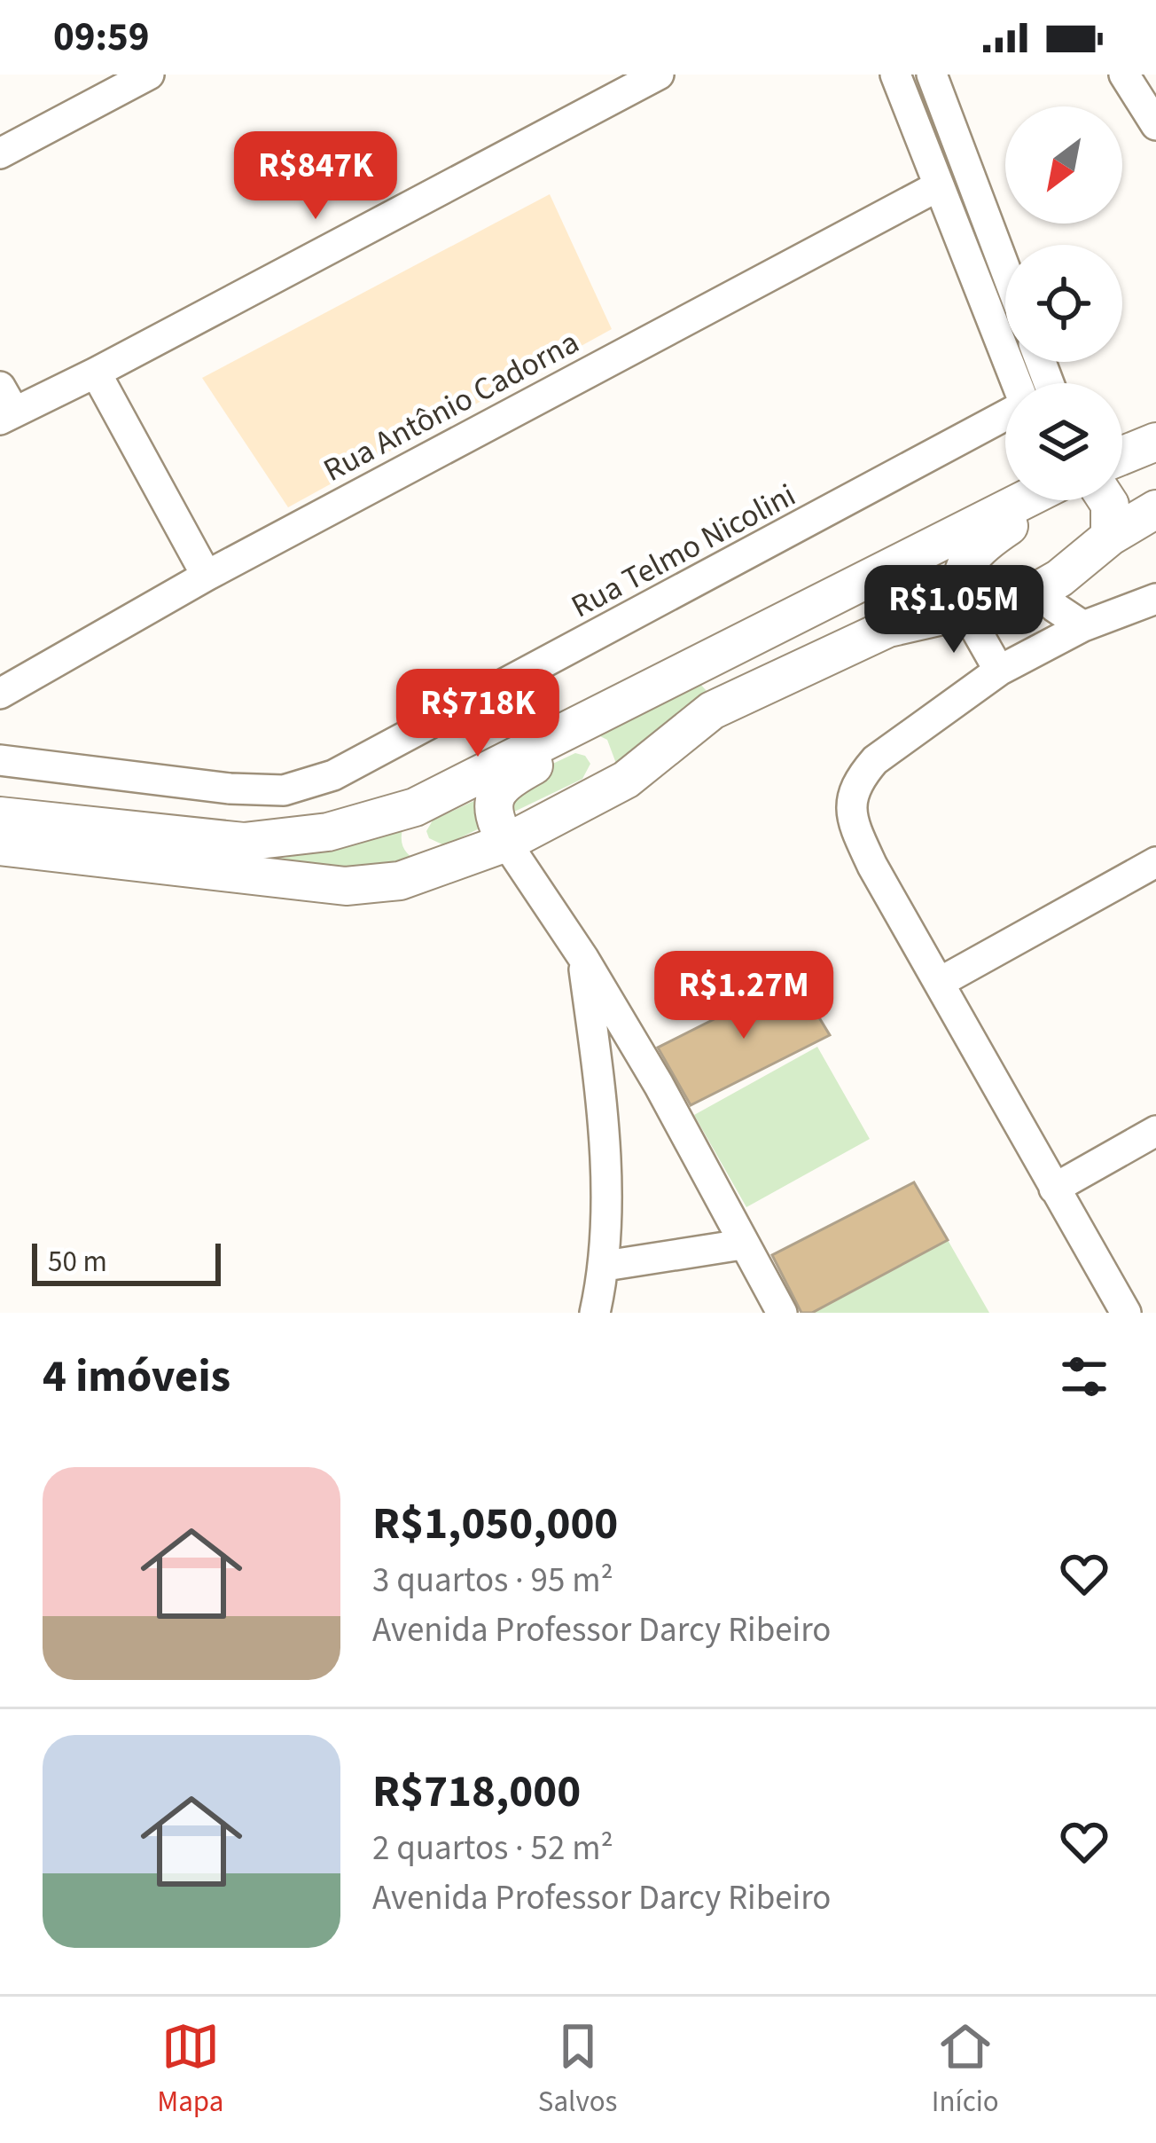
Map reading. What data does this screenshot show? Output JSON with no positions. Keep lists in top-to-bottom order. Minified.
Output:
{"streets":{"street":["Rua Antônio Cadorna","Rua Telmo Nicolini"]},"scale_bar":"50 m","north":"bottom left","page":{"status":"09:59","price":["R$847K","R$1.05M","R$718K","R$1.27M"],"scale":"50 m","heading":"4 imóveis","list":[{"name":"R$1,050,000","note":"3 quartos · 95 m² · Avenida Professor Darcy Ribeiro"},{"name":"R$718,000","note":"2 quartos · 52 m² · Avenida Professor Darcy Ribeiro"}],"tabs":["Mapa","Salvos","Início"]}}
